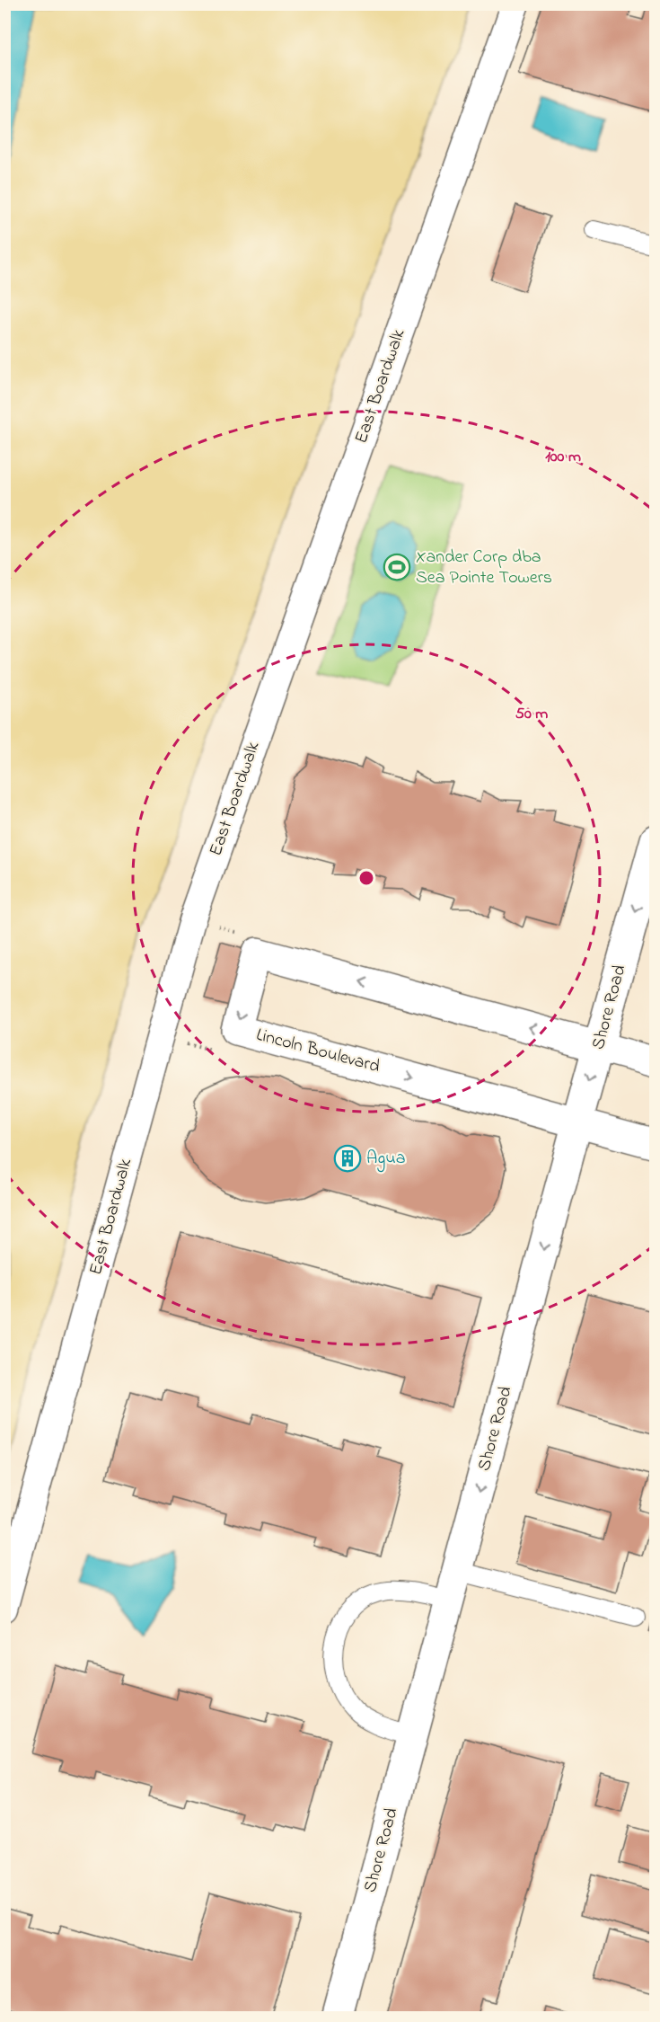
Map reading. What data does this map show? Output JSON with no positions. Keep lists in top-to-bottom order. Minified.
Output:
{"streets":{"street":["East Boardwalk","Shore Road","Lincoln Boulevard"]},"crossings":[["Shore Road","Lincoln Boulevard"]],"one_way":["Shore Road"],"places":{"sports":["Xander Corp dba Sea Pointe Towers"],"building":["Agua"]},"rings":["100 m","50 m"]}
